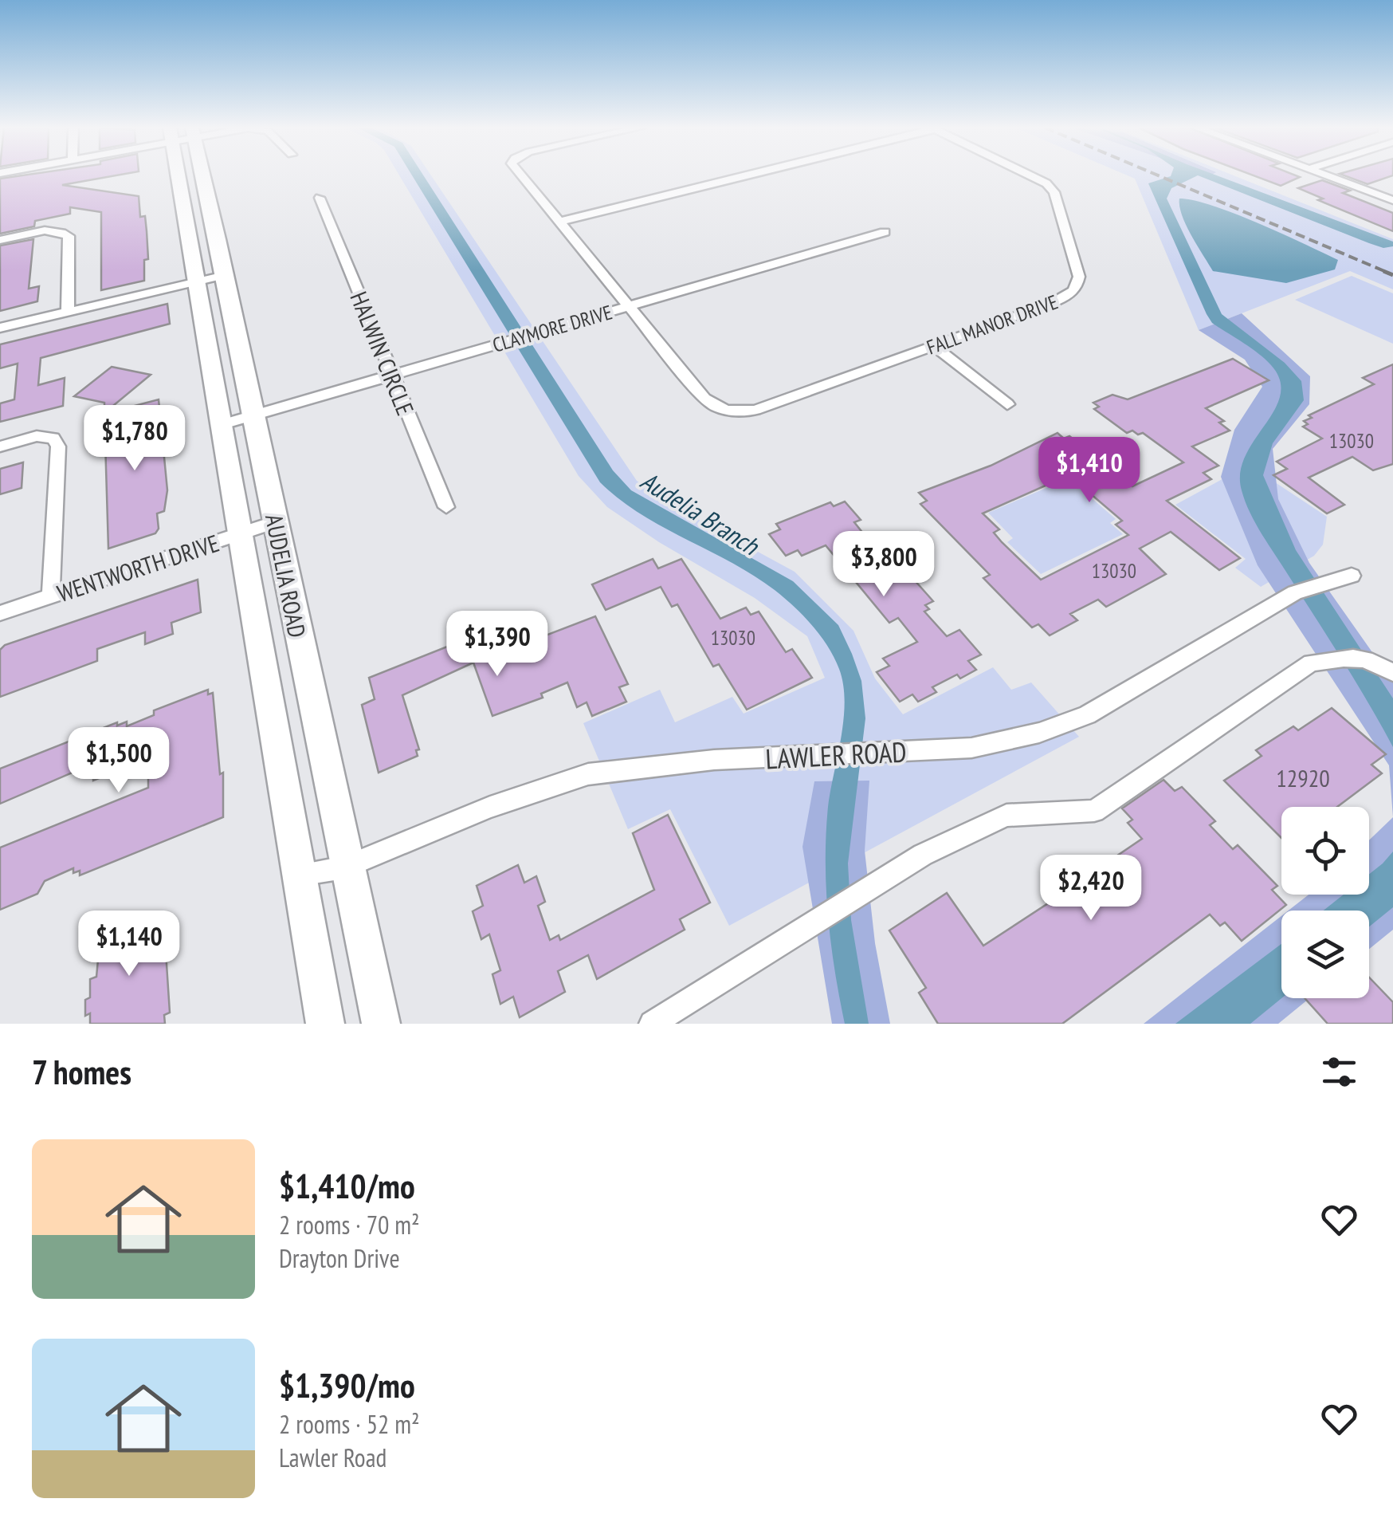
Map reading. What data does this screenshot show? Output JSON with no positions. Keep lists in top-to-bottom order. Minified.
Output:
{"streets":{"main road":["AUDELIA ROAD"],"street":["FALL MANOR DRIVE","CLAYMORE DRIVE","HALWIN CIRCLE","WENTWORTH DRIVE","LAWLER ROAD"]},"crossings":[["FALL MANOR DRIVE","CLAYMORE DRIVE"],["CLAYMORE DRIVE","HALWIN CIRCLE"],["CLAYMORE DRIVE","AUDELIA ROAD"],["WENTWORTH DRIVE","AUDELIA ROAD"],["AUDELIA ROAD","LAWLER ROAD"]],"water":["Audelia Branch"],"house_numbers":["13030","13030","13030","12920"],"page":{"price":["$1,780","$1,410","$3,800","$1,390","$1,500","$2,420","$1,140"],"heading":"7 homes","list":[{"name":"$1,410/mo","note":"2 rooms · 70 m² · Drayton Drive"},{"name":"$1,390/mo","note":"2 rooms · 52 m² · Lawler Road"}]}}
